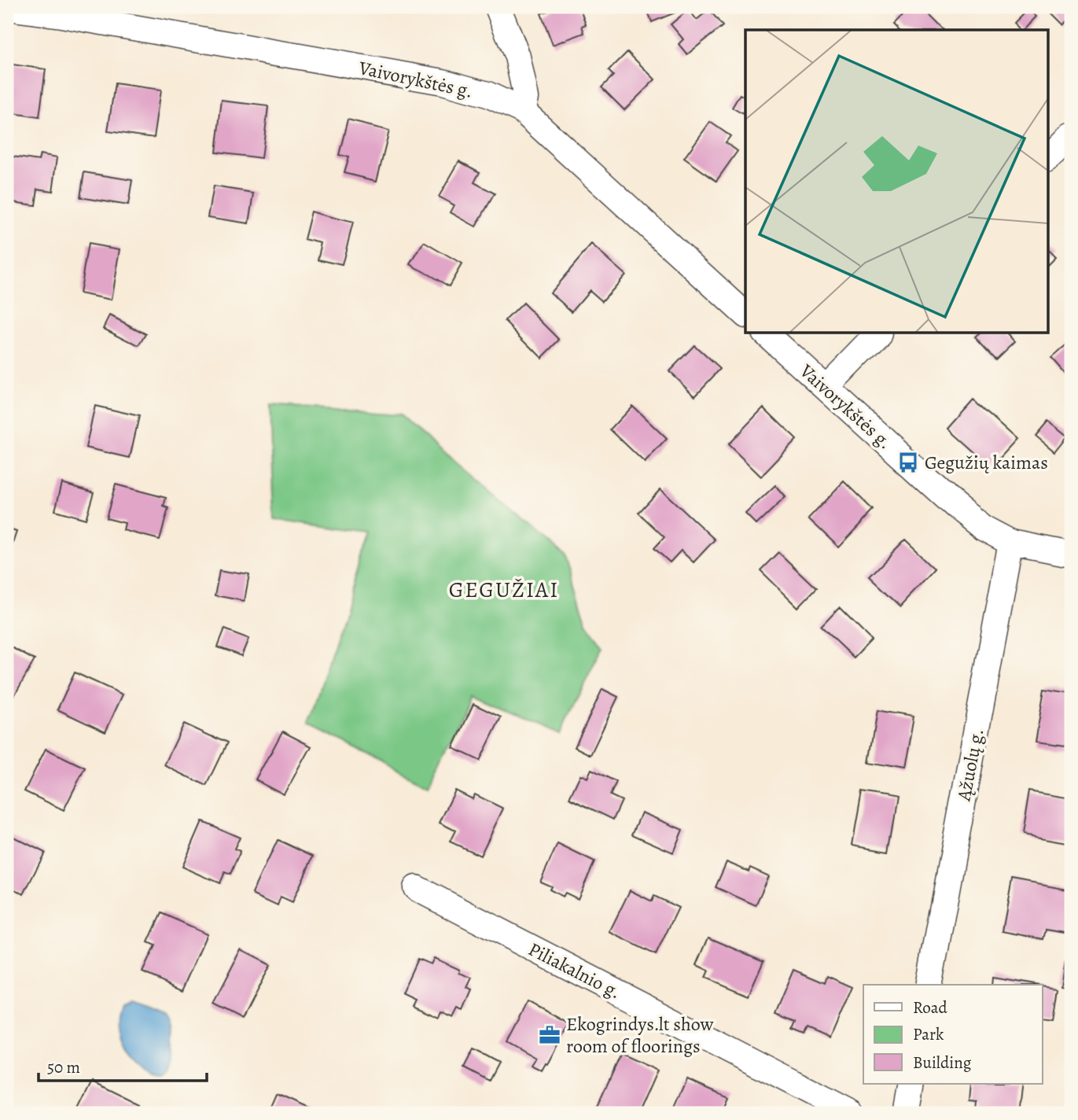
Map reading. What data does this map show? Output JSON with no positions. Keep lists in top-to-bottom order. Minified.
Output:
{"streets":{"street":["Vaivorykštės g.","Ąžuolų g.","Piliakalnio g."]},"crossings":[["Vaivorykštės g.","Ąžuolų g."]],"districts":["GEGUŽIAI"],"places":{"bus stop":["Gegužių kaimas"],"office":["Ekogrindys.lt show room of floorings"]},"legend":["Road","Park","Building"],"scale_bar":"50 m"}
